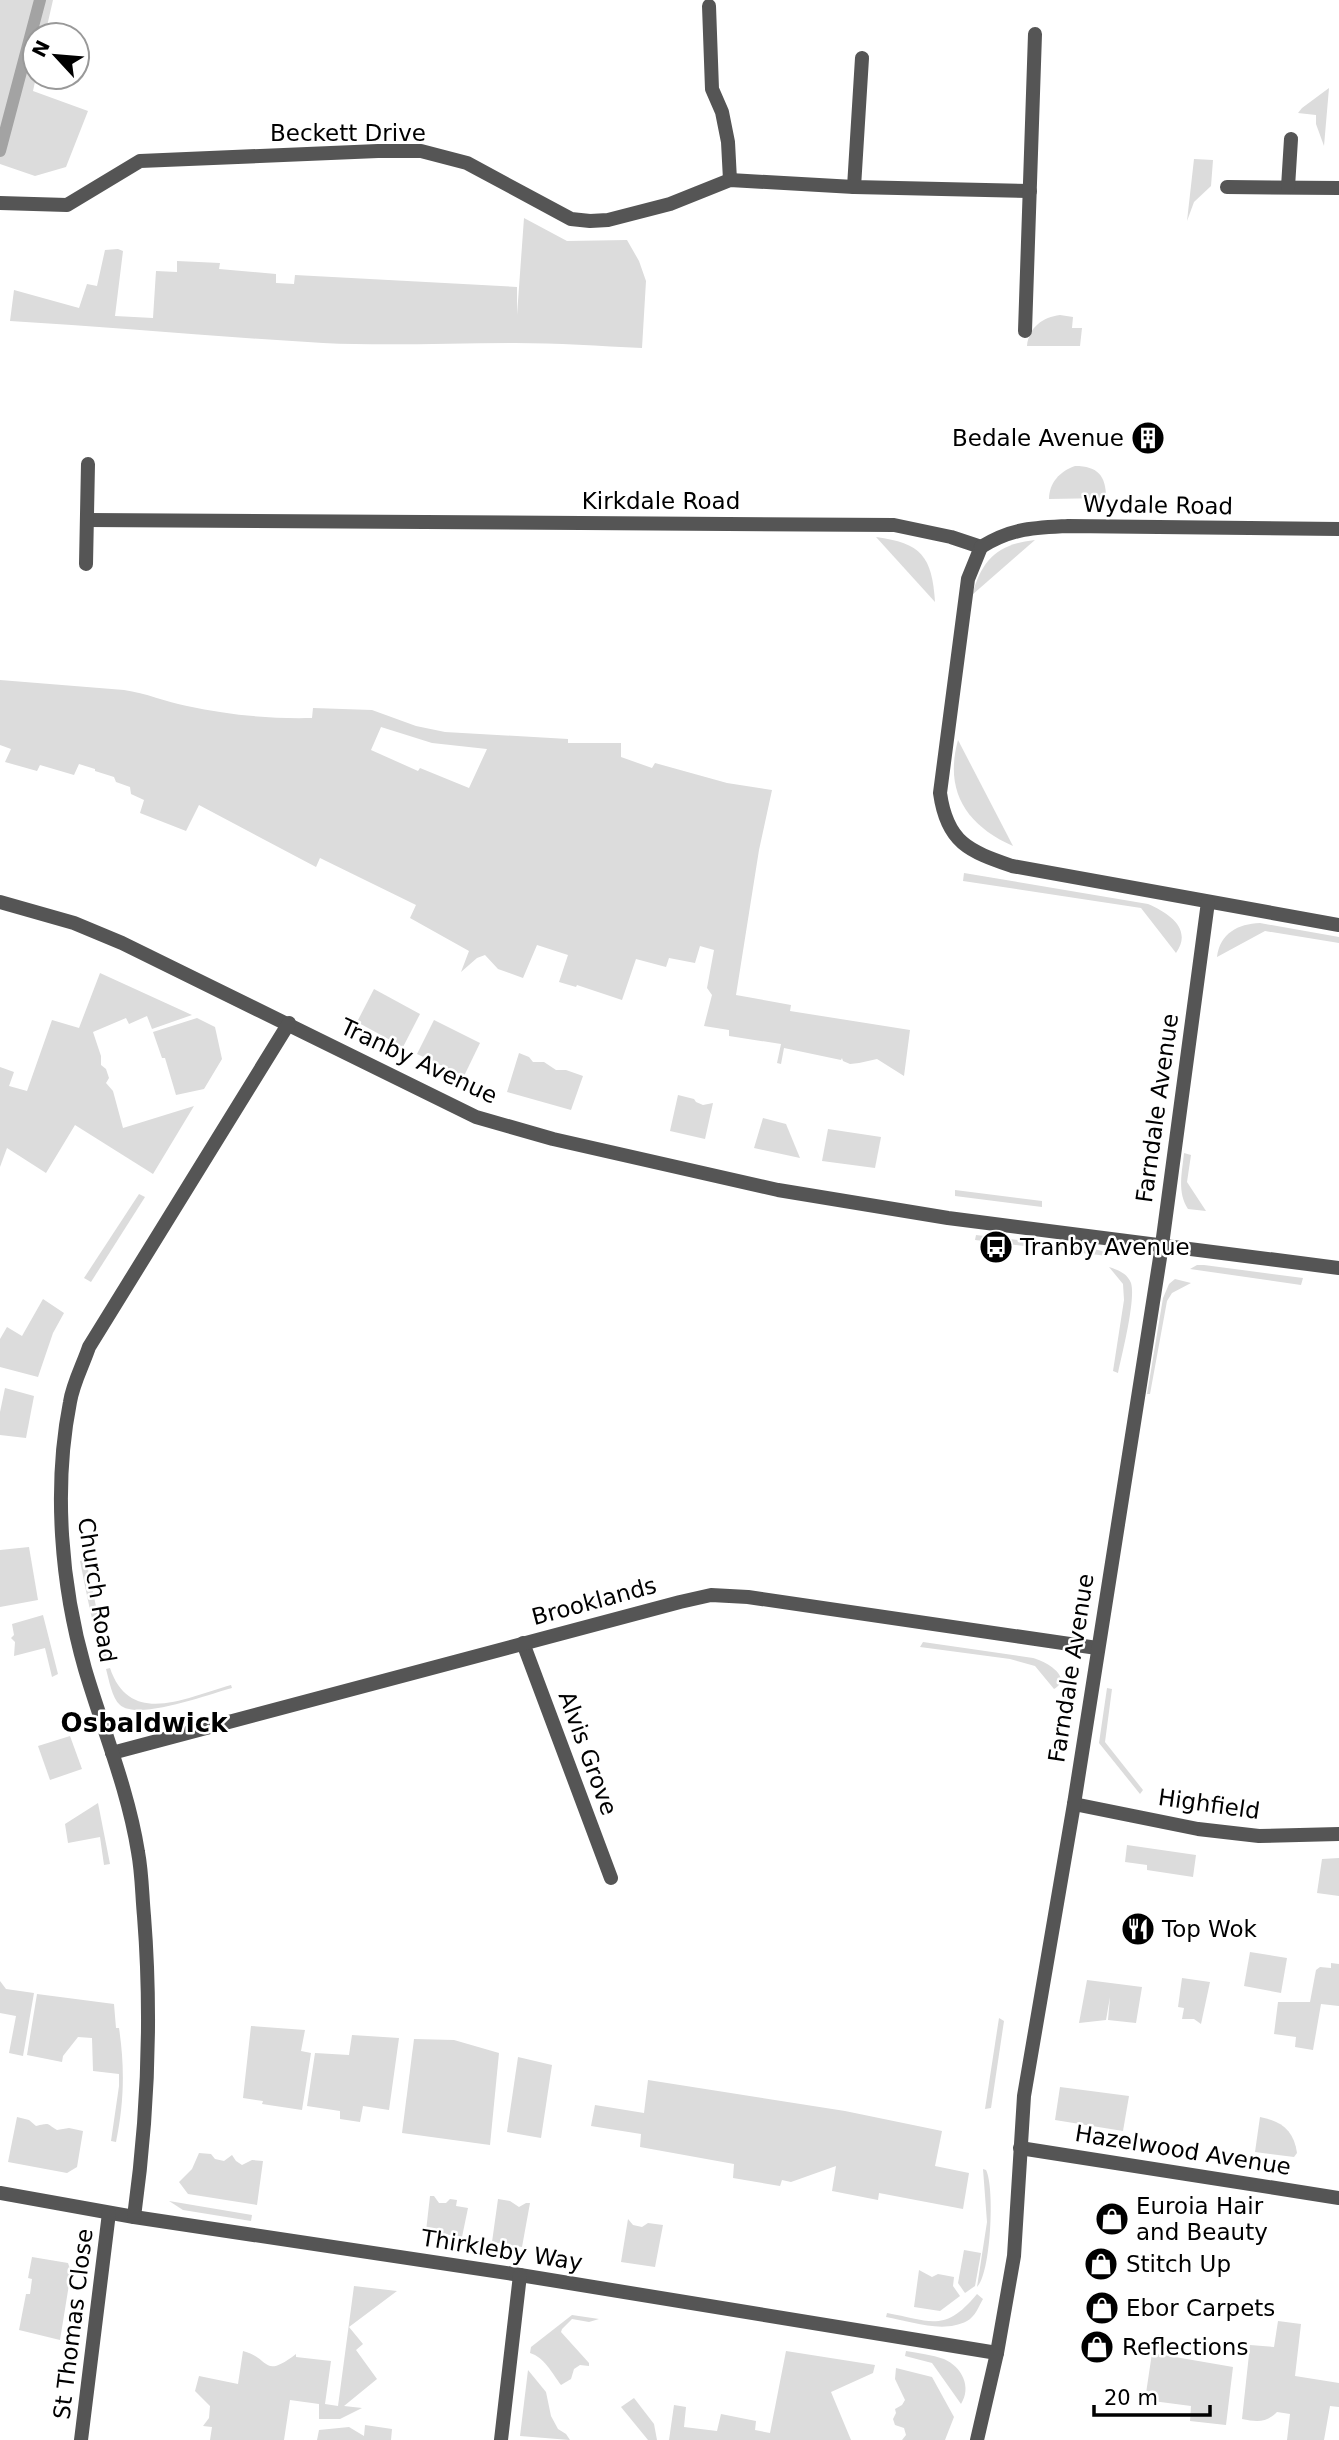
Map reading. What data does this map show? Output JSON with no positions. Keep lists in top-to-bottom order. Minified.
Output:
{"streets":{"street":["Beckett Drive","Kirkdale Road","Wydale Road","Tranby Avenue","Farndale Avenue","Church Road","Brooklands","Alvis Grove","Highfield","Hazelwood Avenue","Thirkleby Way","St Thomas Close"]},"crossings":[["Kirkdale Road","Wydale Road"],["Tranby Avenue","Farndale Avenue"],["Tranby Avenue","Church Road"],["Farndale Avenue","Brooklands"],["Farndale Avenue","Highfield"],["Farndale Avenue","Hazelwood Avenue"],["Farndale Avenue","Thirkleby Way"],["Church Road","Brooklands"],["Church Road","Thirkleby Way"],["Brooklands","Alvis Grove"],["Thirkleby Way","St Thomas Close"]],"districts":["Osbaldwick"],"places":{"building":["Bedale Avenue"],"bus stop":["Tranby Avenue"],"restaurant":["Top Wok"],"shop":["Euroia Hair and Beauty","Stitch Up","Ebor Carpets","Reflections"]},"scale_bar":"20 m","north":"top left"}
